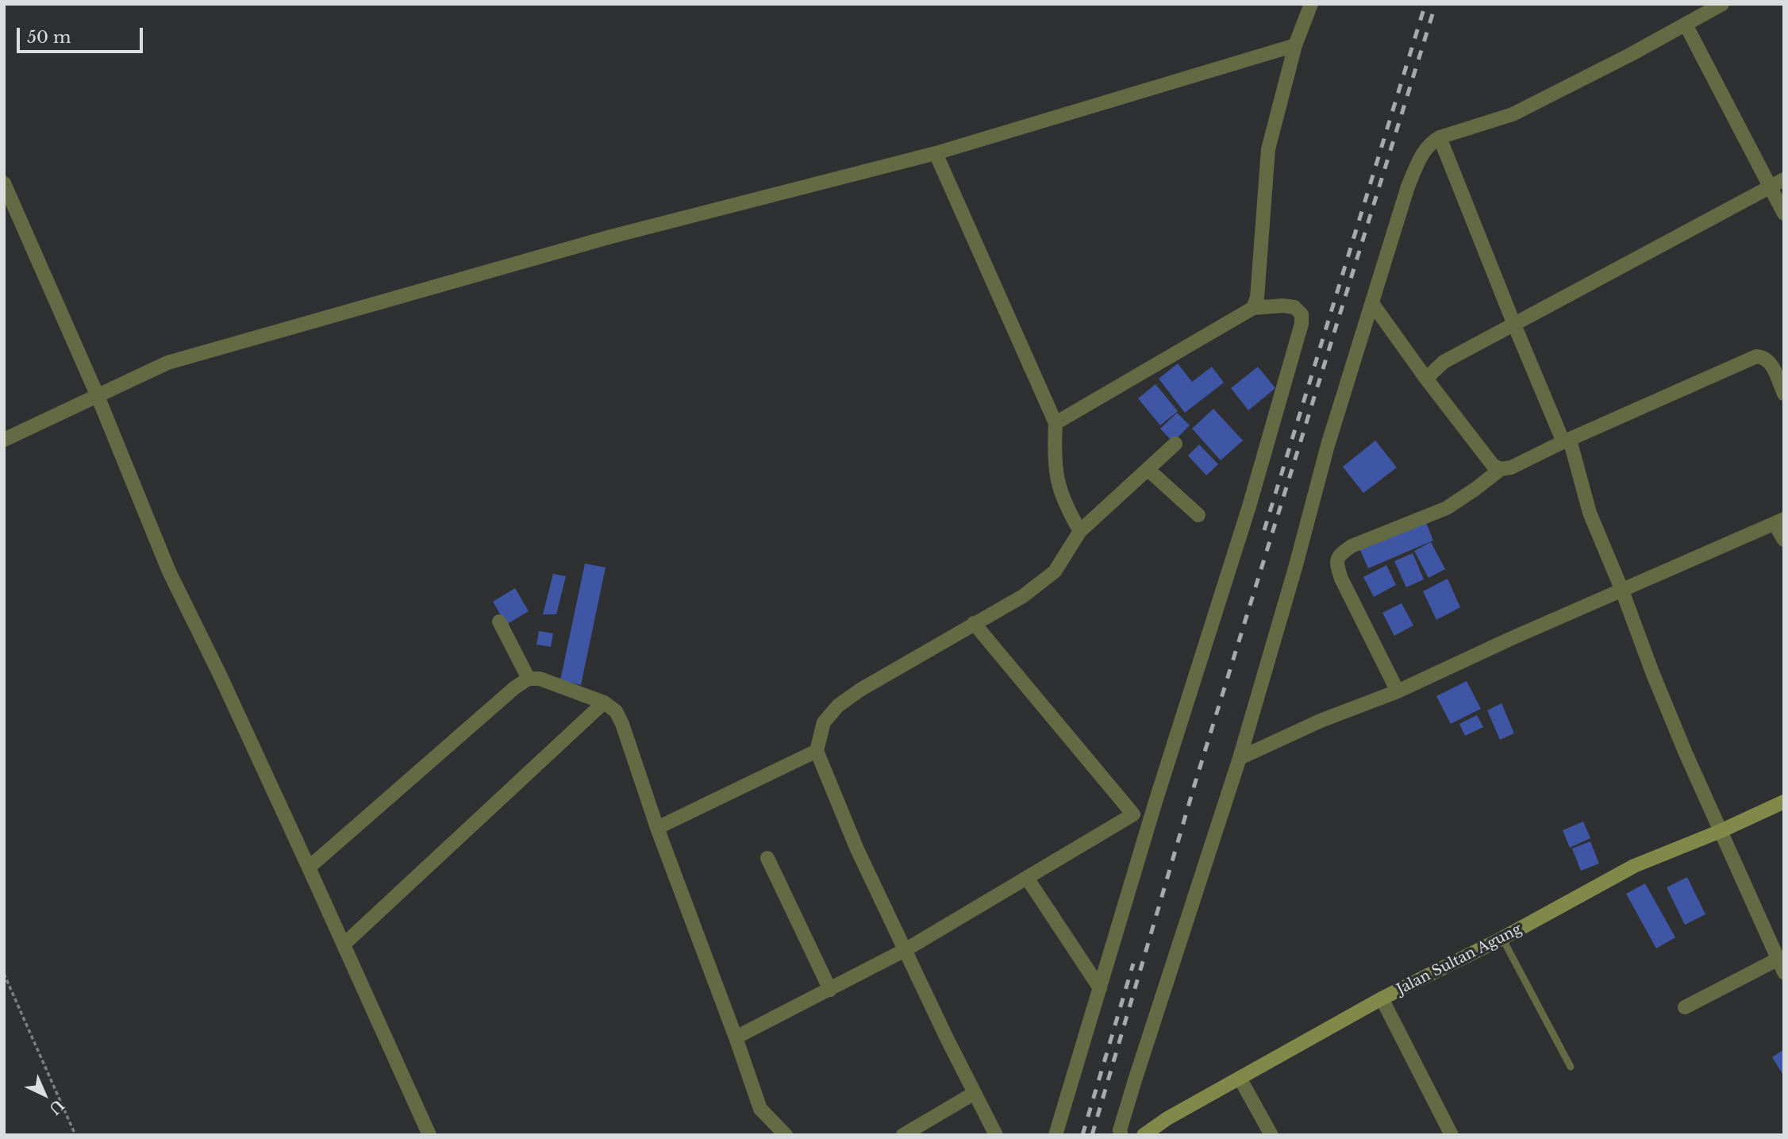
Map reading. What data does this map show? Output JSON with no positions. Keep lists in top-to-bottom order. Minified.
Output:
{"streets":{"street":["Jalan Sultan Agung"]},"scale_bar":"50 m","north":"bottom right"}
